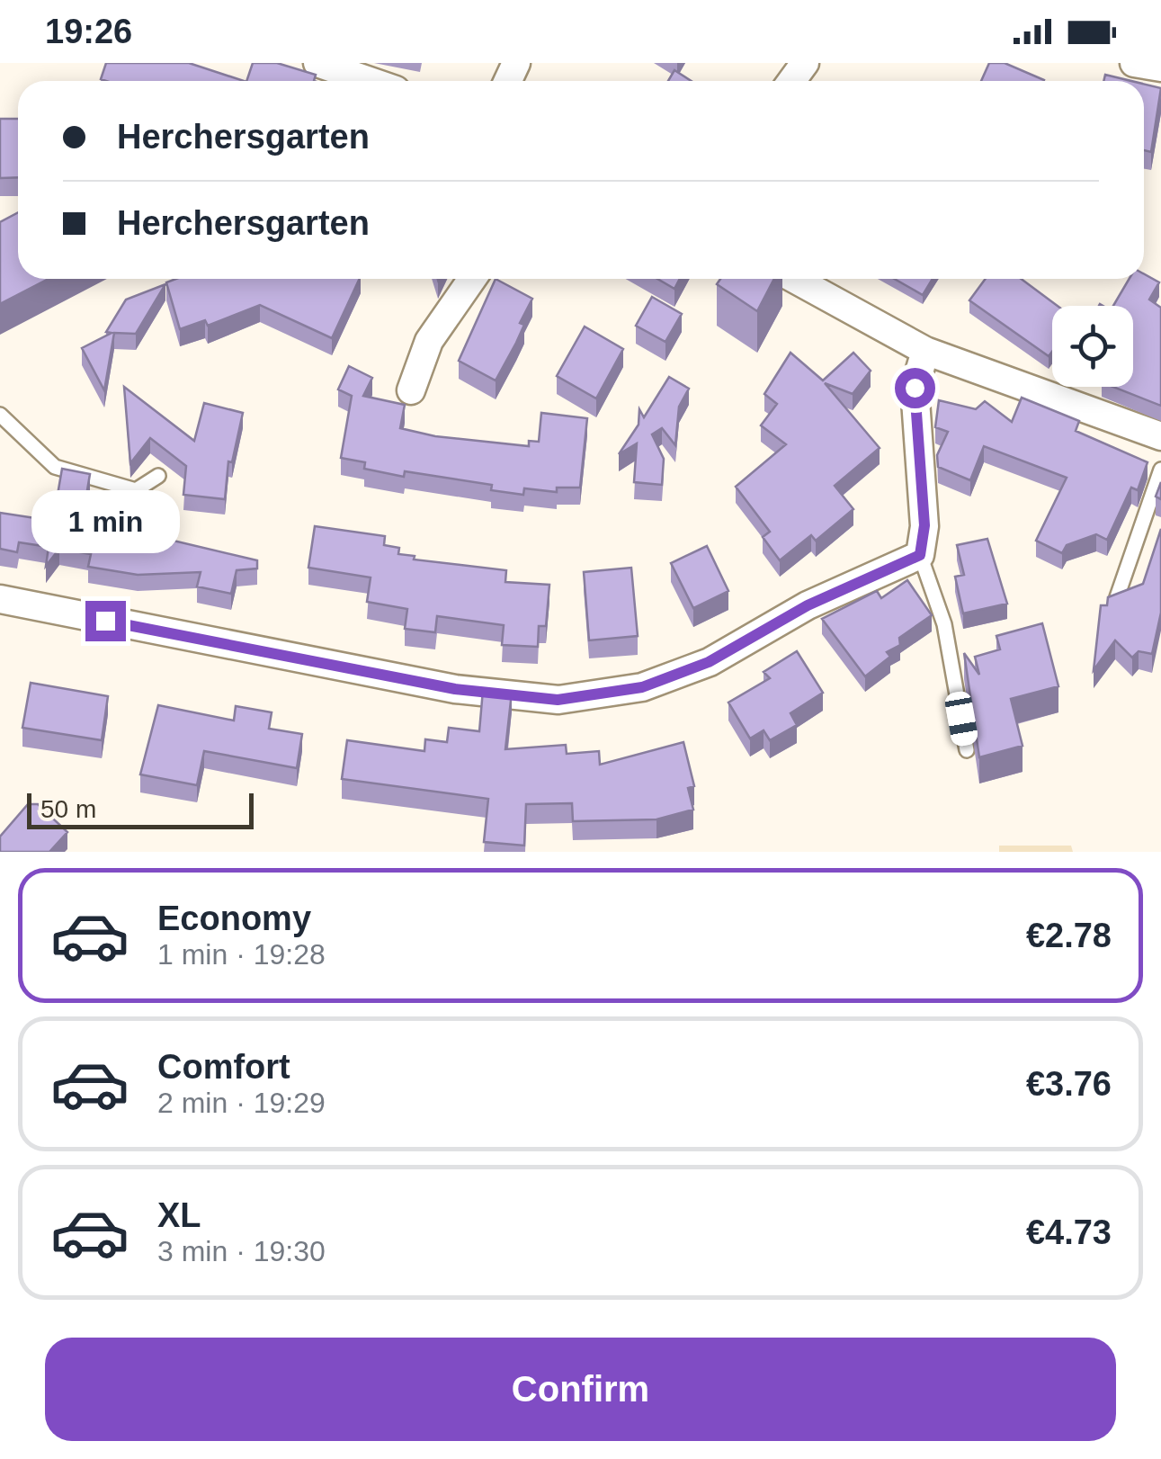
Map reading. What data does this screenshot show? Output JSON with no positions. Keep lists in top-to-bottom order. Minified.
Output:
{"scale_bar":"50 m","page":{"status":"19:26","banner":["Herchersgarten","Herchersgarten"],"bubble":"1 min","scale":"50 m","list":[{"name":"Economy","note":"1 min · 19:28","value":"€2.78"},{"name":"Comfort","note":"2 min · 19:29","value":"€3.76"},{"name":"XL","note":"3 min · 19:30","value":"€4.73"}],"buttons":"Confirm"}}
